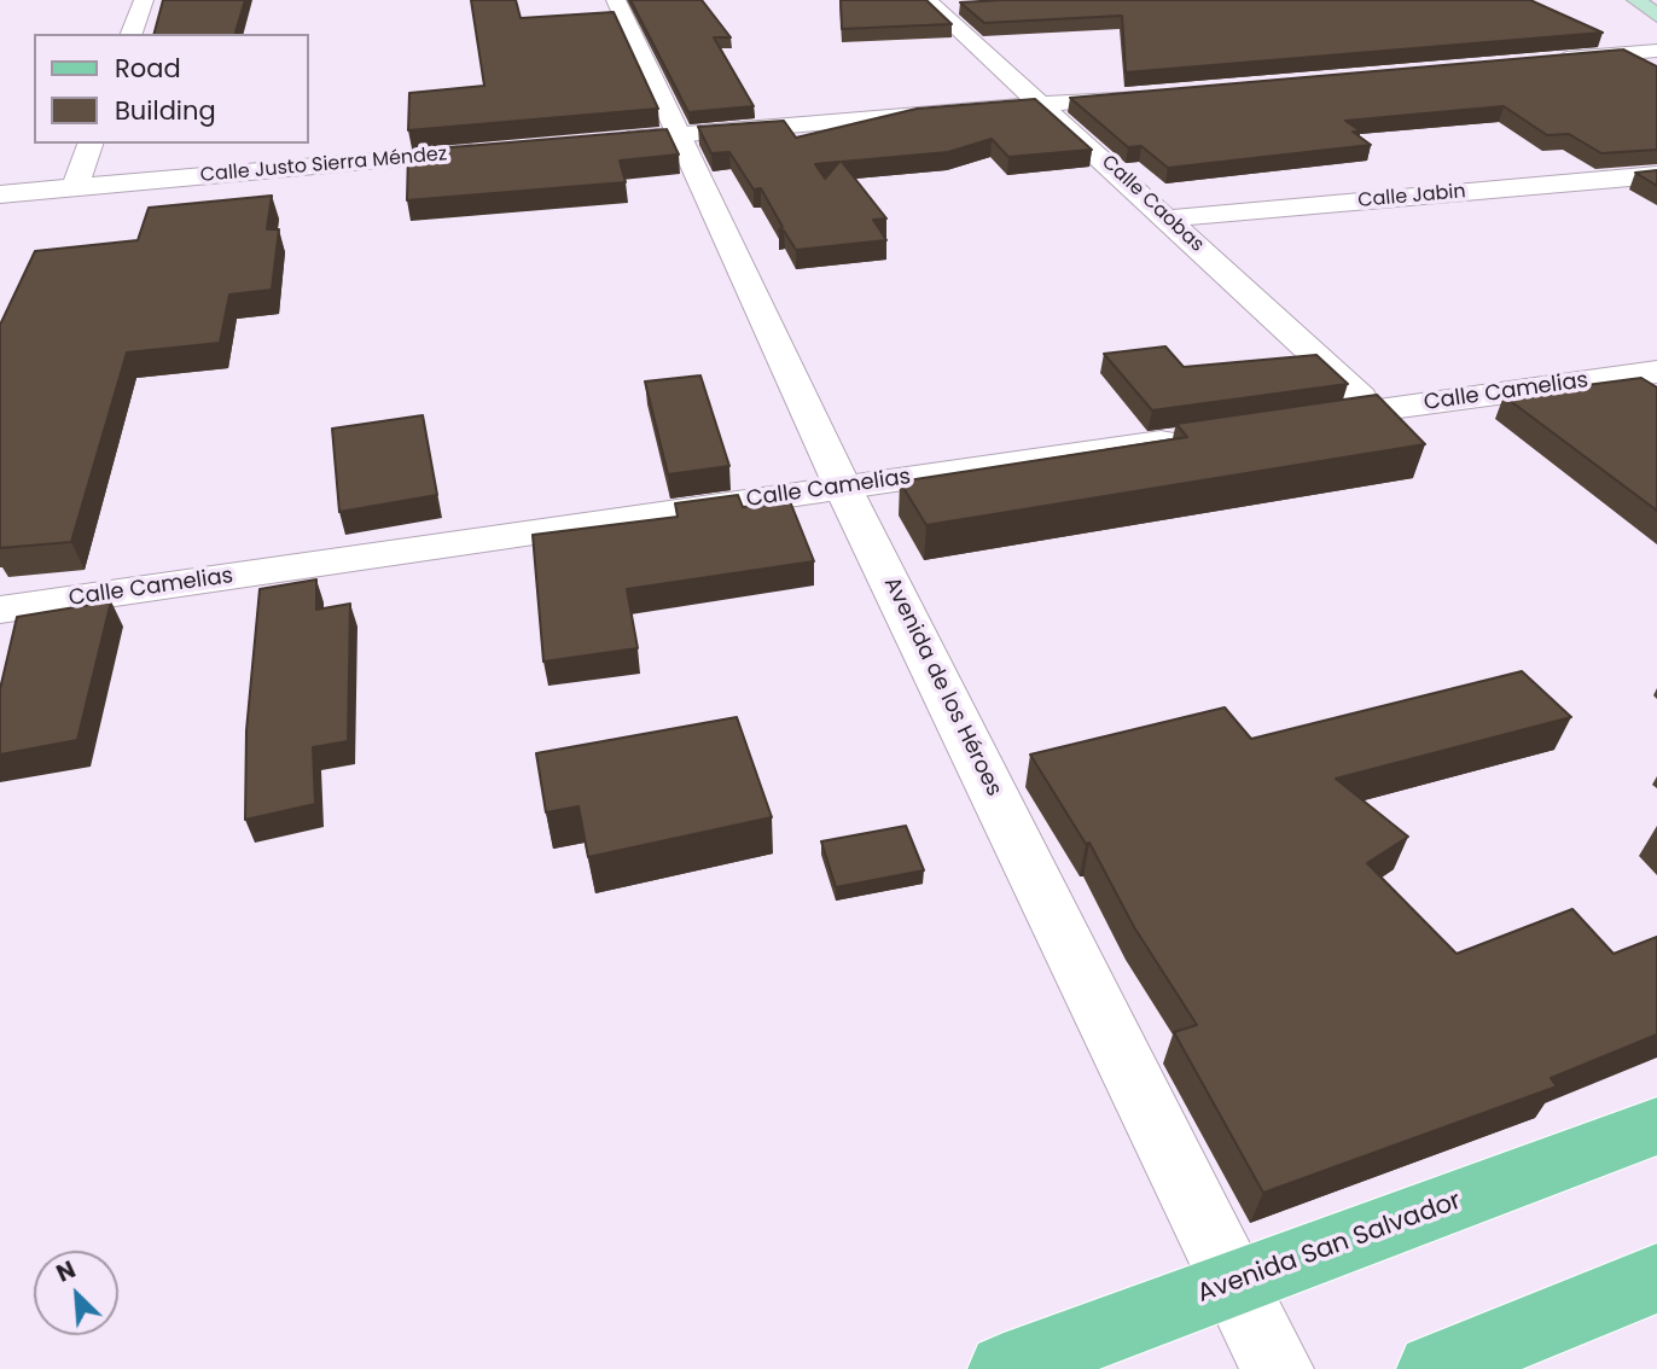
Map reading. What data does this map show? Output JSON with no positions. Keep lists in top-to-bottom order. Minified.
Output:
{"streets":{"main road":["Avenida San Salvador"],"street":["Calle Justo Sierra Méndez","Calle Jabin","Calle Caobas","Calle Camelias","Avenida de los Héroes"]},"crossings":[["Calle Jabin","Calle Caobas"],["Calle Caobas","Calle Camelias"],["Calle Camelias","Avenida de los Héroes"],["Avenida de los Héroes","Avenida San Salvador"]],"legend":["Road","Building"],"north":"top left"}
